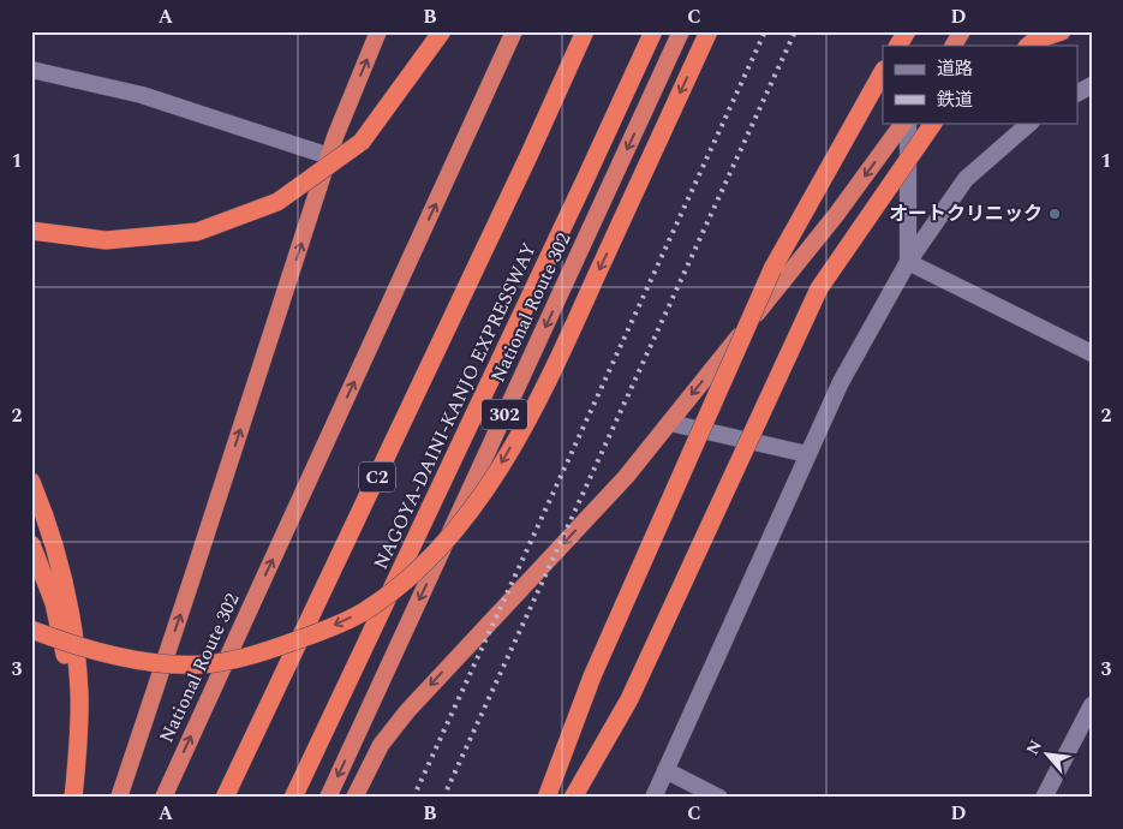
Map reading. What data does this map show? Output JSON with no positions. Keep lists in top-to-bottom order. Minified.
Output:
{"streets":{"highway":["National Route 302","NAGOYA-DAINI-KANJO EXPRESSWAY","302","C2"]},"places":["オートクリニック"],"legend":["道路","鉄道"],"north":"top left","grid":{"columns":["A","B","C","D"],"rows":["1","2","3"]}}
